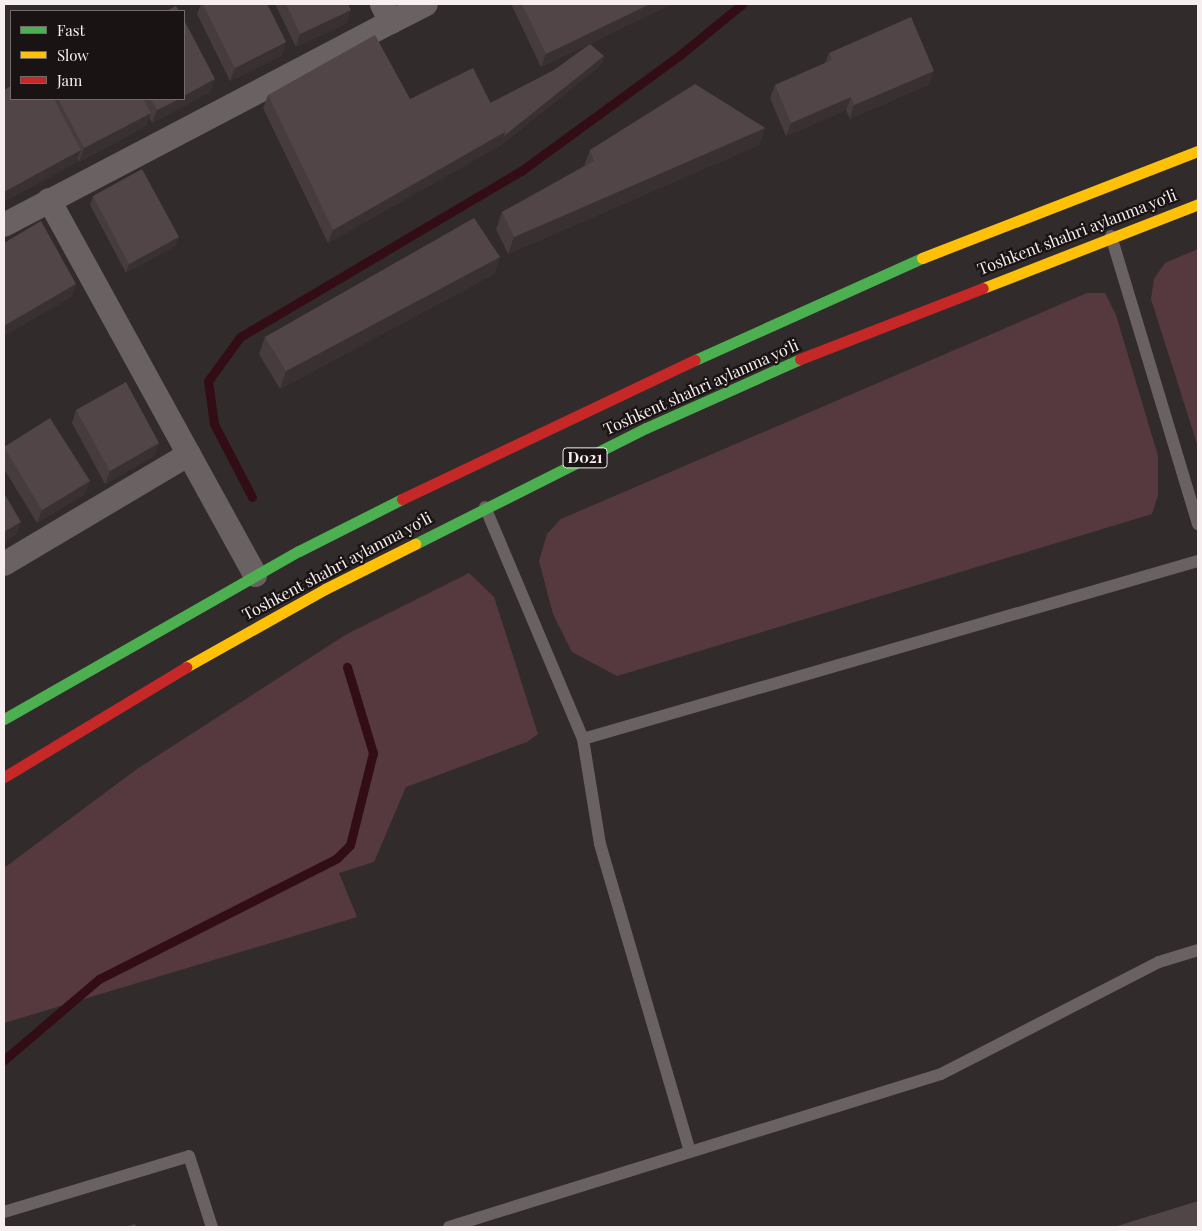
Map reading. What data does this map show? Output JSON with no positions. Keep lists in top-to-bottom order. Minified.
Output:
{"streets":{"highway":["Toshkent shahri aylanma yoʻli","D021"]},"legend":["Fast","Slow","Jam"]}
